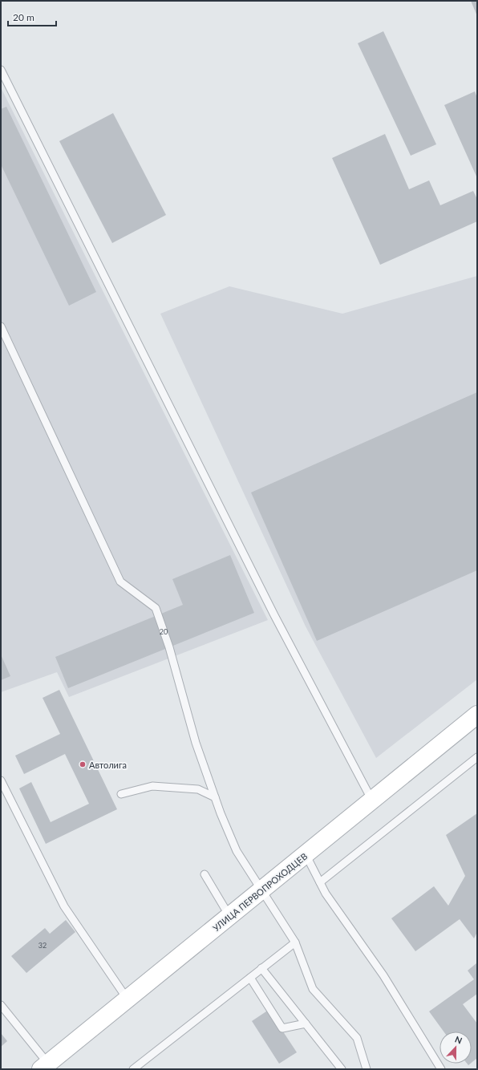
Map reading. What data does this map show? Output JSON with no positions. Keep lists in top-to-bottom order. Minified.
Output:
{"streets":{"street":["УЛИЦА ПЕРВОПРОХОДЦЕВ"]},"places":["Автолига"],"house_numbers":["20","32"],"scale_bar":"20 m","north":"top"}
